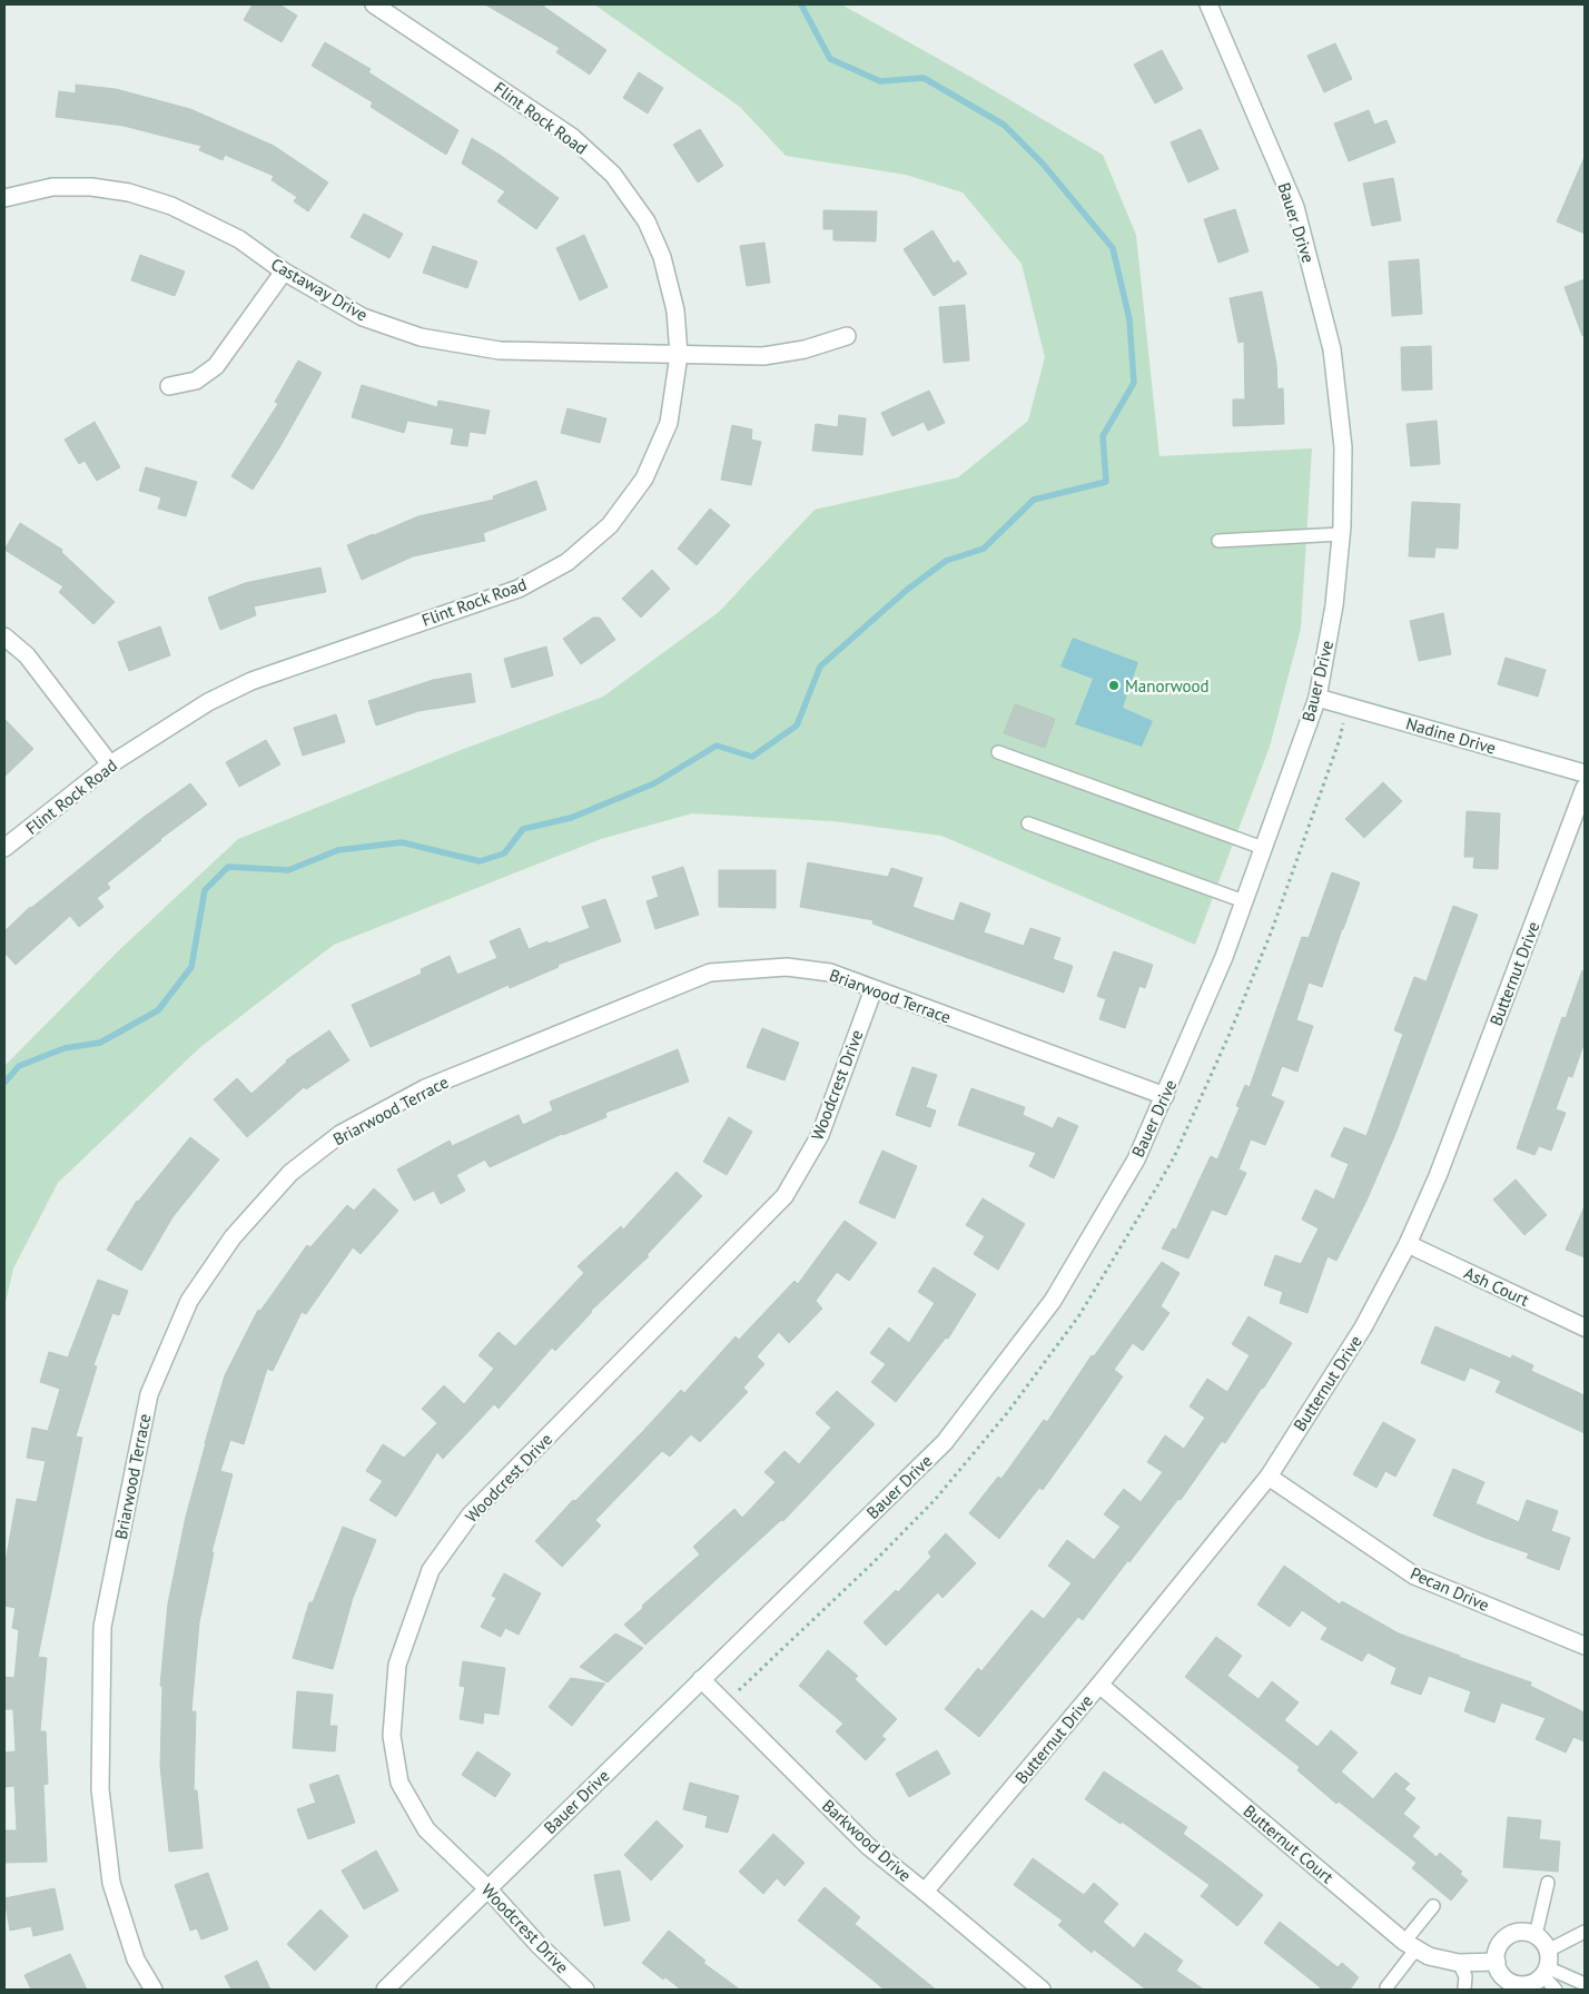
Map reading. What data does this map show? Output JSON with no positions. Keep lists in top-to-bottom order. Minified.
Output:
{"streets":{"street":["Flint Rock Road","Bauer Drive","Castaway Drive","Nadine Drive","Butternut Drive","Briarwood Terrace","Woodcrest Drive","Ash Court","Pecan Drive","Barkwood Drive","Butternut Court"]},"crossings":[["Flint Rock Road","Castaway Drive"],["Bauer Drive","Nadine Drive"],["Bauer Drive","Briarwood Terrace"],["Bauer Drive","Woodcrest Drive"],["Bauer Drive","Barkwood Drive"],["Butternut Drive","Ash Court"],["Butternut Drive","Pecan Drive"],["Butternut Drive","Barkwood Drive"],["Butternut Drive","Butternut Court"],["Briarwood Terrace","Woodcrest Drive"]],"places":["Manorwood"]}
